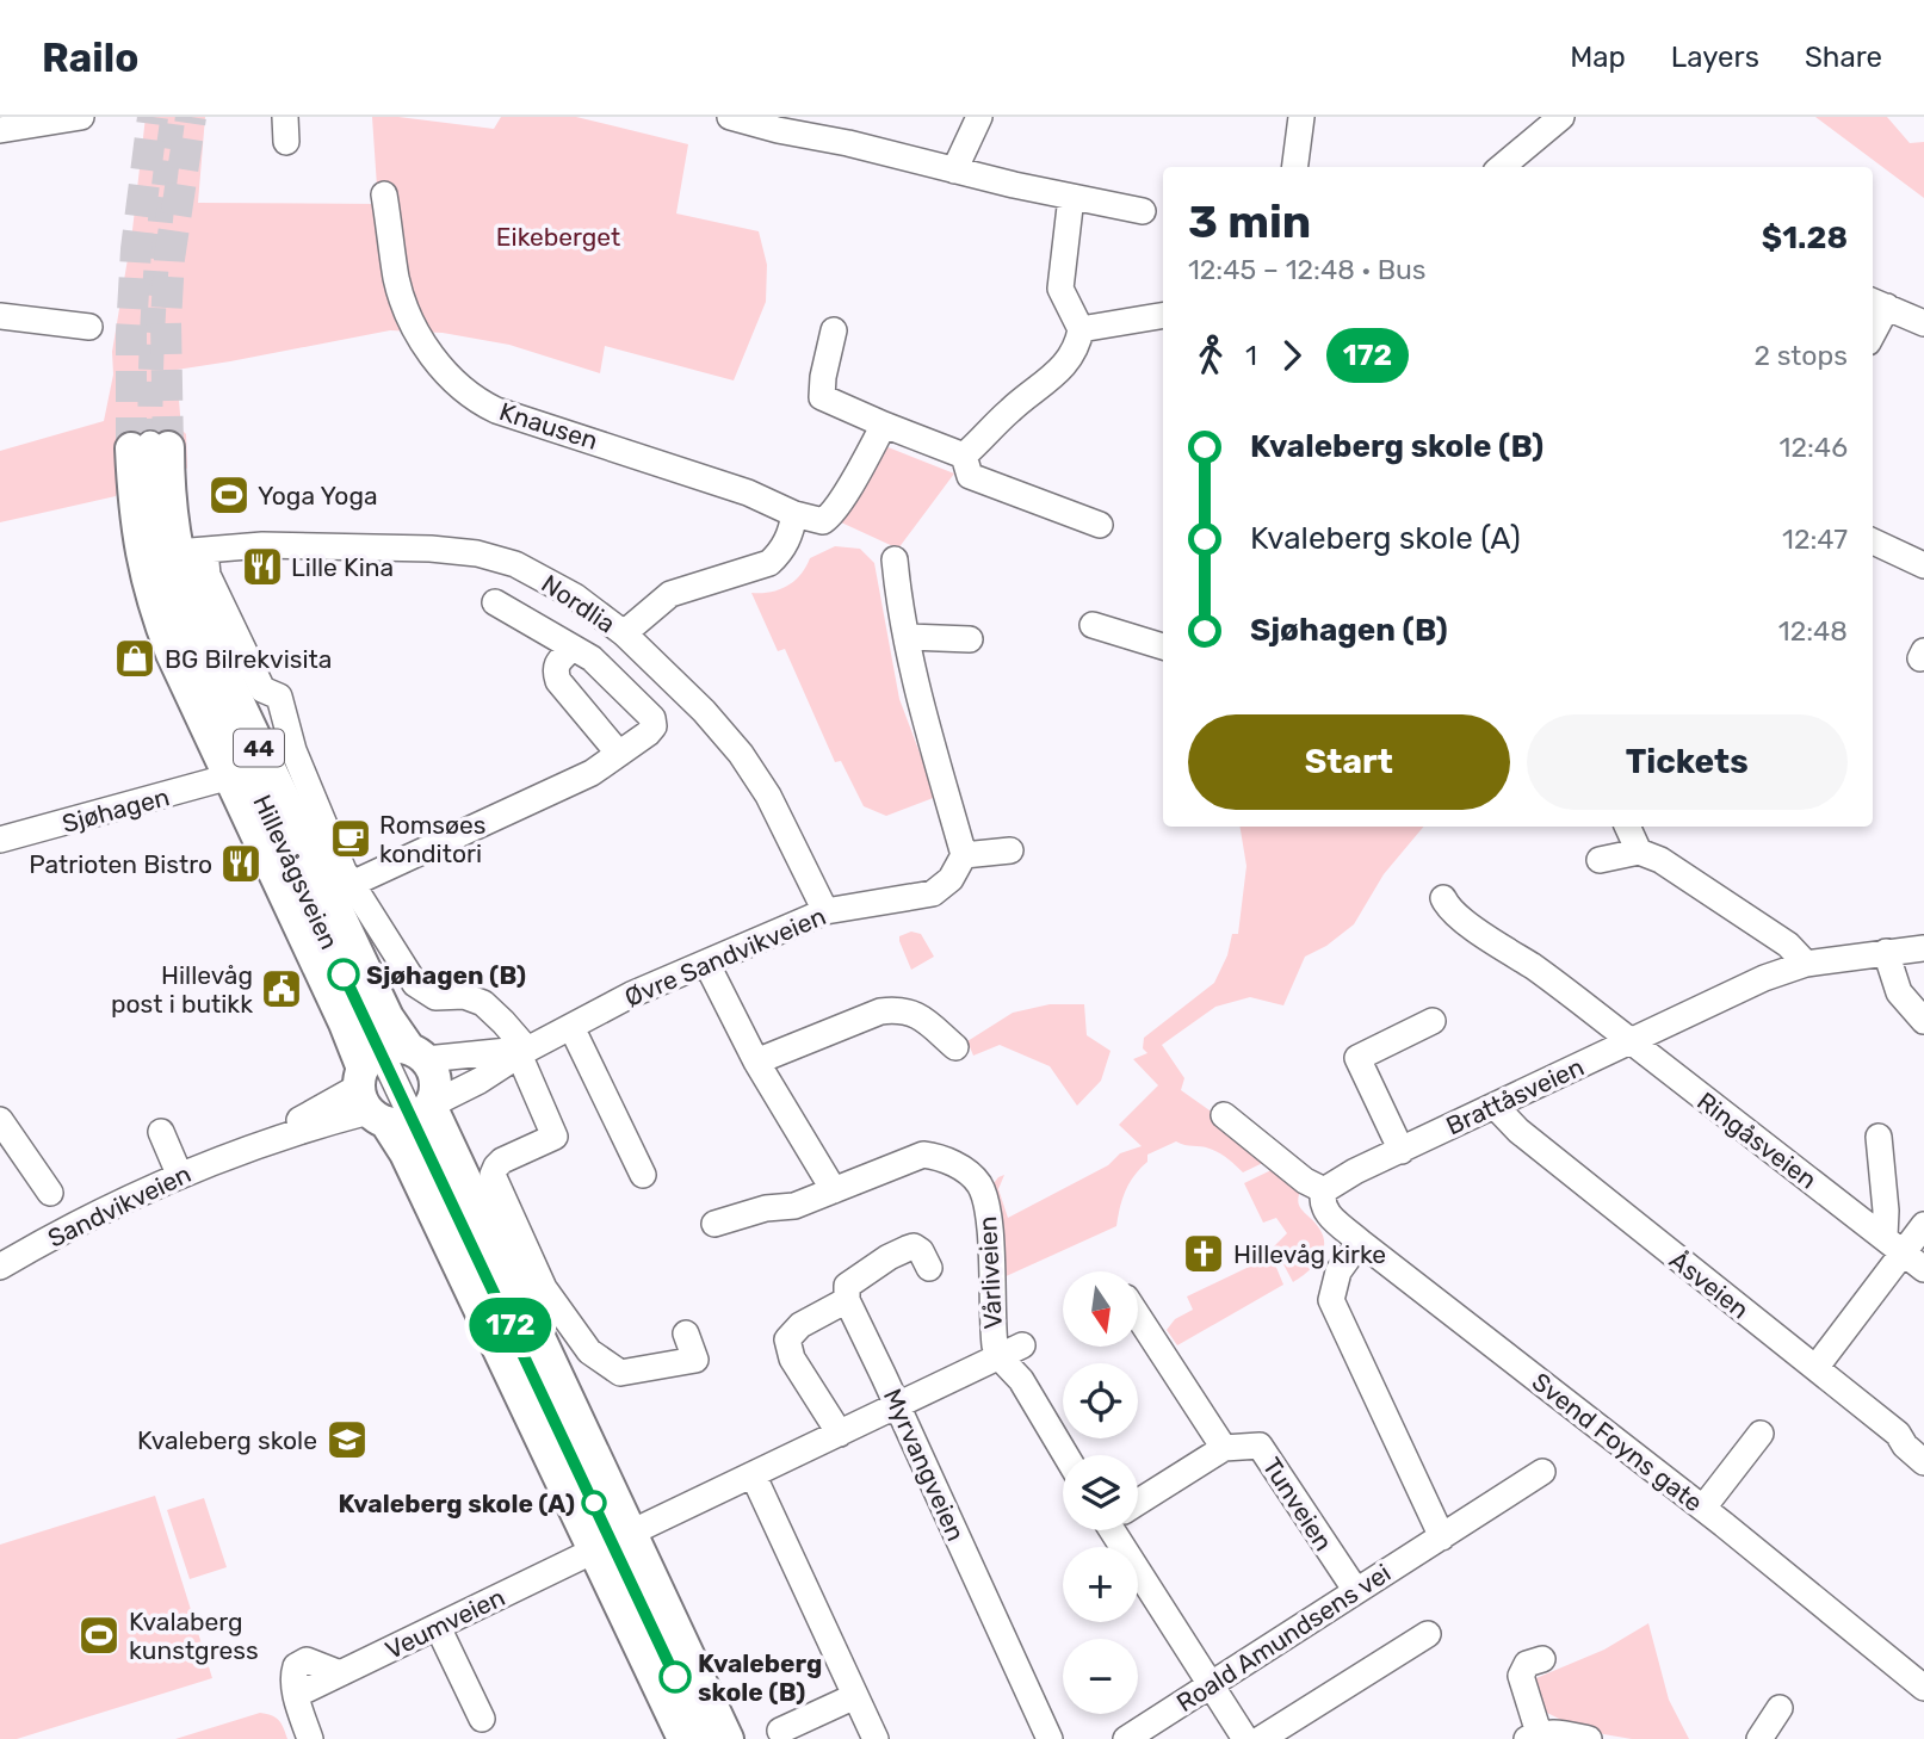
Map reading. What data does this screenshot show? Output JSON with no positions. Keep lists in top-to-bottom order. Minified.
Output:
{"streets":{"main road":["44","Hillevågsveien"],"street":["Knausen","Nordlia","Sjøhagen","Øvre Sandvikveien","Brattåsveien","Ringåsveien","Sandvikveien","Vårliveien","Åsveien","Svend Foyns gate","Myrvangveien","Tunveien","Veumveien","Roald Amundsens vei"]},"crossings":[["Nordlia","Hillevågsveien"],["Nordlia","Øvre Sandvikveien"],["Sjøhagen","Hillevågsveien"],["Hillevågsveien","Sandvikveien"],["Hillevågsveien","Veumveien"],["Øvre Sandvikveien","Sandvikveien"],["Brattåsveien","Ringåsveien"],["Brattåsveien","Åsveien"],["Brattåsveien","Svend Foyns gate"],["Tunveien","Roald Amundsens vei"]],"parks":["Eikeberget"],"places":{"sports":["Yoga Yoga","Kvalaberg kunstgress"],"restaurant":["Lille Kina","Patrioten Bistro"],"shop":["BG Bilrekvisita"],"cafe":["Romsøes konditori"],"other":["Sjøhagen (B)","Kvaleberg skole (A)","Kvaleberg skole (B)"],"public building":["Hillevåg post i butikk"],"church":["Hillevåg kirke"],"school or university":["Kvaleberg skole"]},"lines":["bus line 172"],"north":"bottom","page":{"header":"Railo","nav":["Map","Layers","Share"],"on_map":"172","heading":["3 min","12:45 – 12:48 · Bus","$1.28"],"legs":["1","172","2 stops"],"list":[{"name":"Kvaleberg skole (B)","value":"12:46"},{"name":"Kvaleberg skole (A)","value":"12:47"},{"name":"Sjøhagen (B)","value":"12:48"}],"buttons":["Start","Tickets"],"map_buttons":["+","−"]}}
